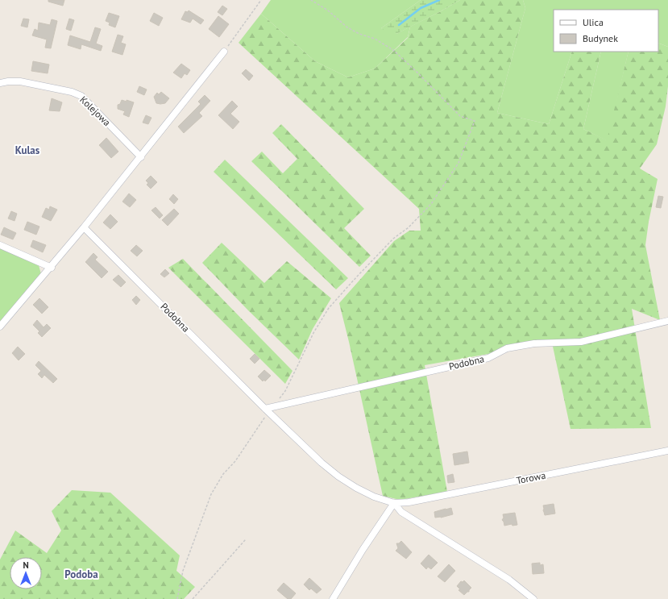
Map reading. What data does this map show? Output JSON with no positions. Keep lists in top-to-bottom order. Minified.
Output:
{"streets":{"street":["Kolejowa","Podobna","Torowa"]},"crossings":[["Podobna","Torowa"]],"districts":["Kulas","Podoba"],"legend":["Ulica","Budynek"],"north":"top"}
